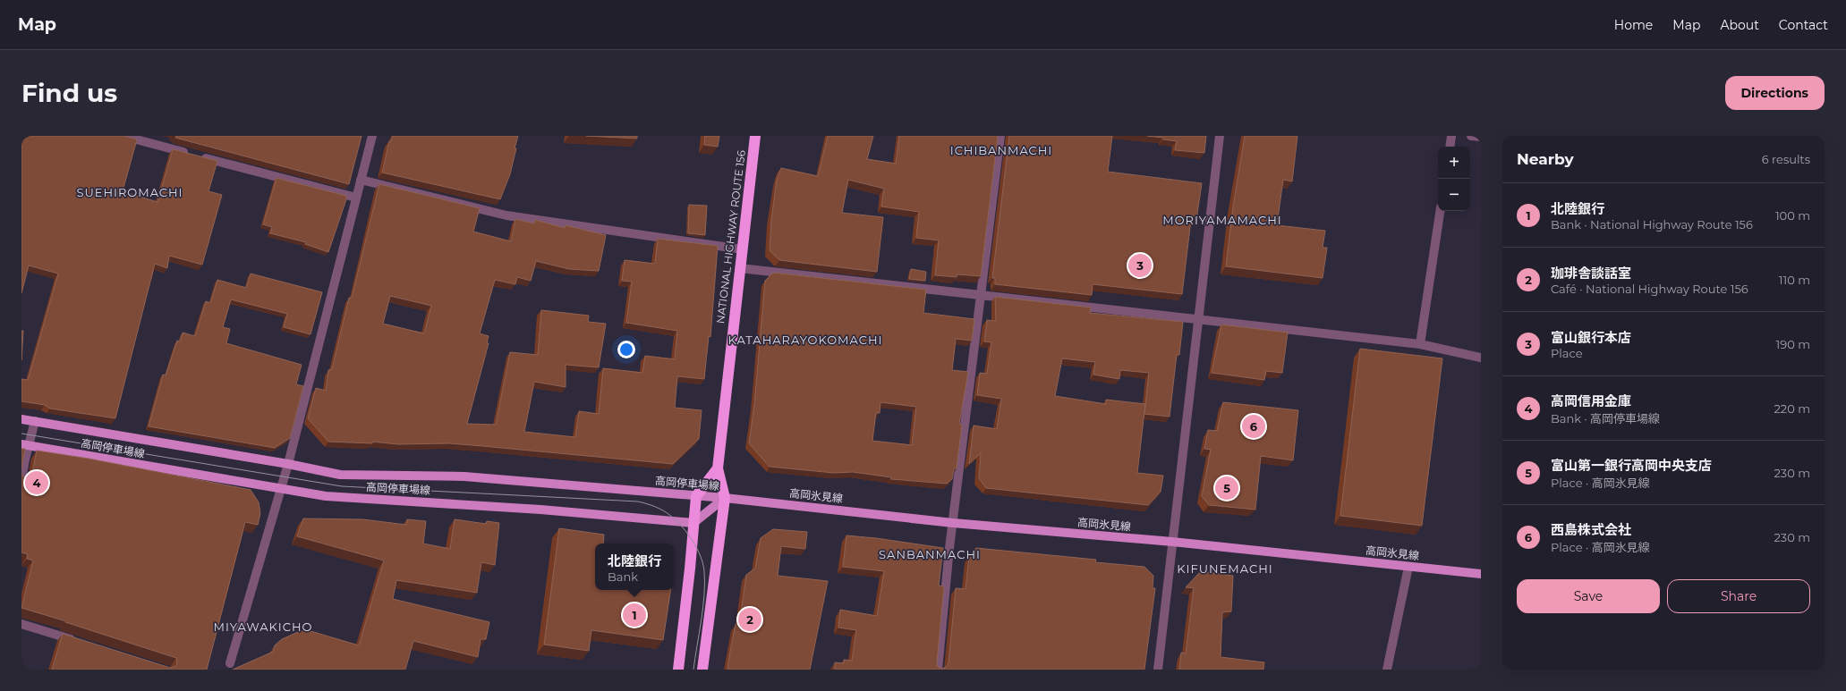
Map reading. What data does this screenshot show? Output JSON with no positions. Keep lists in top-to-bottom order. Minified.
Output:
{"streets":{"highway":["NATIONAL HIGHWAY ROUTE 156"],"main road":["高岡停車場線","高岡氷見線"]},"crossings":[["NATIONAL HIGHWAY ROUTE 156","高岡停車場線"],["NATIONAL HIGHWAY ROUTE 156","高岡氷見線"],["高岡停車場線","高岡氷見線"]],"districts":["ICHIBANMACHI","SUEHIROMACHI","MORIYAMAMACHI","KATAHARAYOKOMACHI","SANBANMACHI","KIFUNEMACHI","MIYAWAKICHO"],"page":{"header":"Map","nav":["Home","Map","About","Contact"],"buttons":["Directions",["Save","Share"]],"title":"Find us","heading":["Nearby","6 results"],"map_buttons":["+","−"],"list":[{"mark":"1","name":"北陸銀行","note":"Bank · National Highway Route 156","value":"100 m"},{"mark":"2","name":"珈琲舎談話室","note":"Café · National Highway Route 156","value":"110 m"},{"mark":"3","name":"富山銀行本店","note":"Place","value":"190 m"},{"mark":"4","name":"高岡信用金庫","note":"Bank · 高岡停車場線","value":"220 m"},{"mark":"5","name":"富山第一銀行高岡中央支店","note":"Place · 高岡氷見線","value":"230 m"},{"mark":"6","name":"西島株式会社","note":"Place · 高岡氷見線","value":"230 m"}],"pins":["3","6","4","5","1","2"],"popup":["北陸銀行","Bank"]}}
